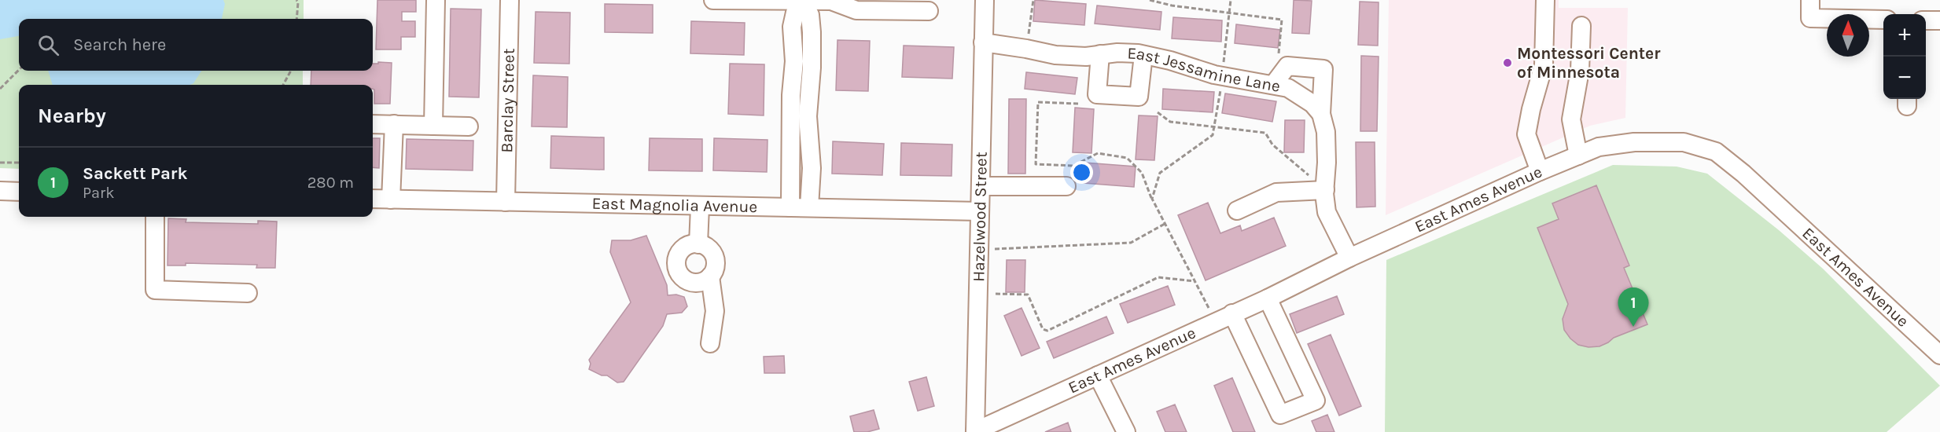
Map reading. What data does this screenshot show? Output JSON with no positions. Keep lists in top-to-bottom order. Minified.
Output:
{"streets":{"street":["East Jessamine Lane","Barclay Street","East Ames Avenue","East Magnolia Avenue","Hazelwood Street"]},"crossings":[["East Jessamine Lane","Hazelwood Street"],["Barclay Street","East Magnolia Avenue"],["East Ames Avenue","Hazelwood Street"],["East Magnolia Avenue","Hazelwood Street"]],"places":["Montessori Center of Minnesota"],"north":"top","page":{"map_buttons":["+","−"],"search":"Search here","heading":"Nearby","list":[{"mark":"1","name":"Sackett Park","note":"Park","value":"280 m"}],"pins":"1"}}
